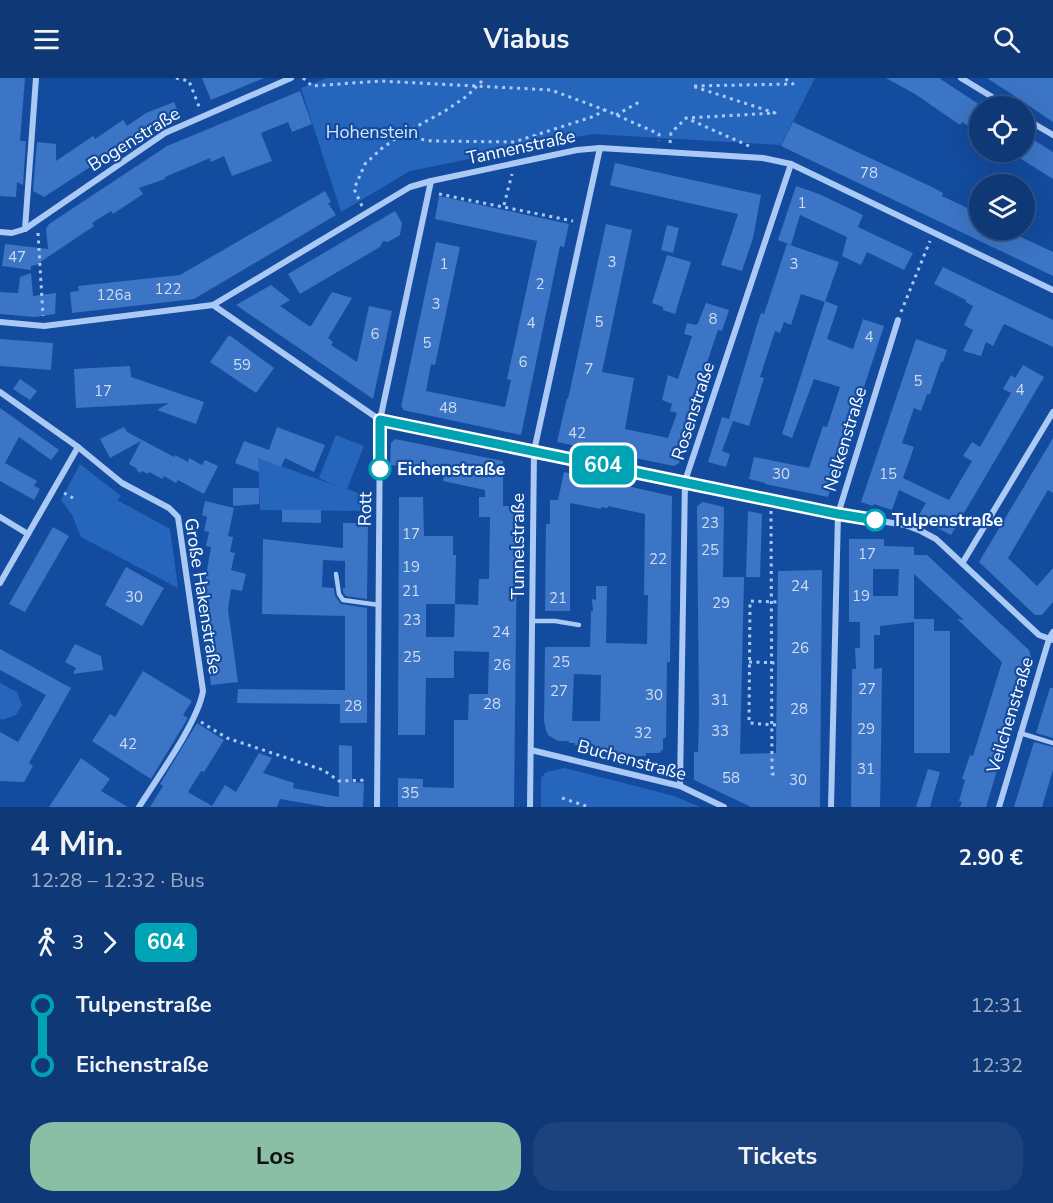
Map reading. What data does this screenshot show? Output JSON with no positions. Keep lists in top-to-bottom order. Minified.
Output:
{"streets":{"street":["Bogenstraße","Tannenstraße","Rosenstraße","Nelkenstraße","Rott","Tunnelstraße","Große Hakenstraße","Veilchenstraße","Buchenstraße"]},"crossings":[["Tannenstraße","Rosenstraße"],["Tannenstraße","Rott"],["Tannenstraße","Tunnelstraße"],["Rosenstraße","Buchenstraße"],["Tunnelstraße","Buchenstraße"]],"parks":["Hohenstein"],"places":["Eichenstraße","Tulpenstraße"],"lines":["bus line 604"],"house_numbers":["78","1","47","3","1","3","2","122","126a","3","8","5","4","6","4","5","6","59","7","5","4","17","48","42","30","15","23","17","25","17","22","19","24","21","19","30","21","29","23","24","26","25","25","26","27","27","30","31","28","28","28","29","33","32","42","31","58","30","35"],"page":{"header":"Viabus","on_map":"604","heading":["4 Min.","12:28 – 12:32 · Bus","2.90 €"],"legs":["3","604"],"list":[{"name":"Tulpenstraße","value":"12:31"},{"name":"Eichenstraße","value":"12:32"}],"buttons":["Los","Tickets"]}}
